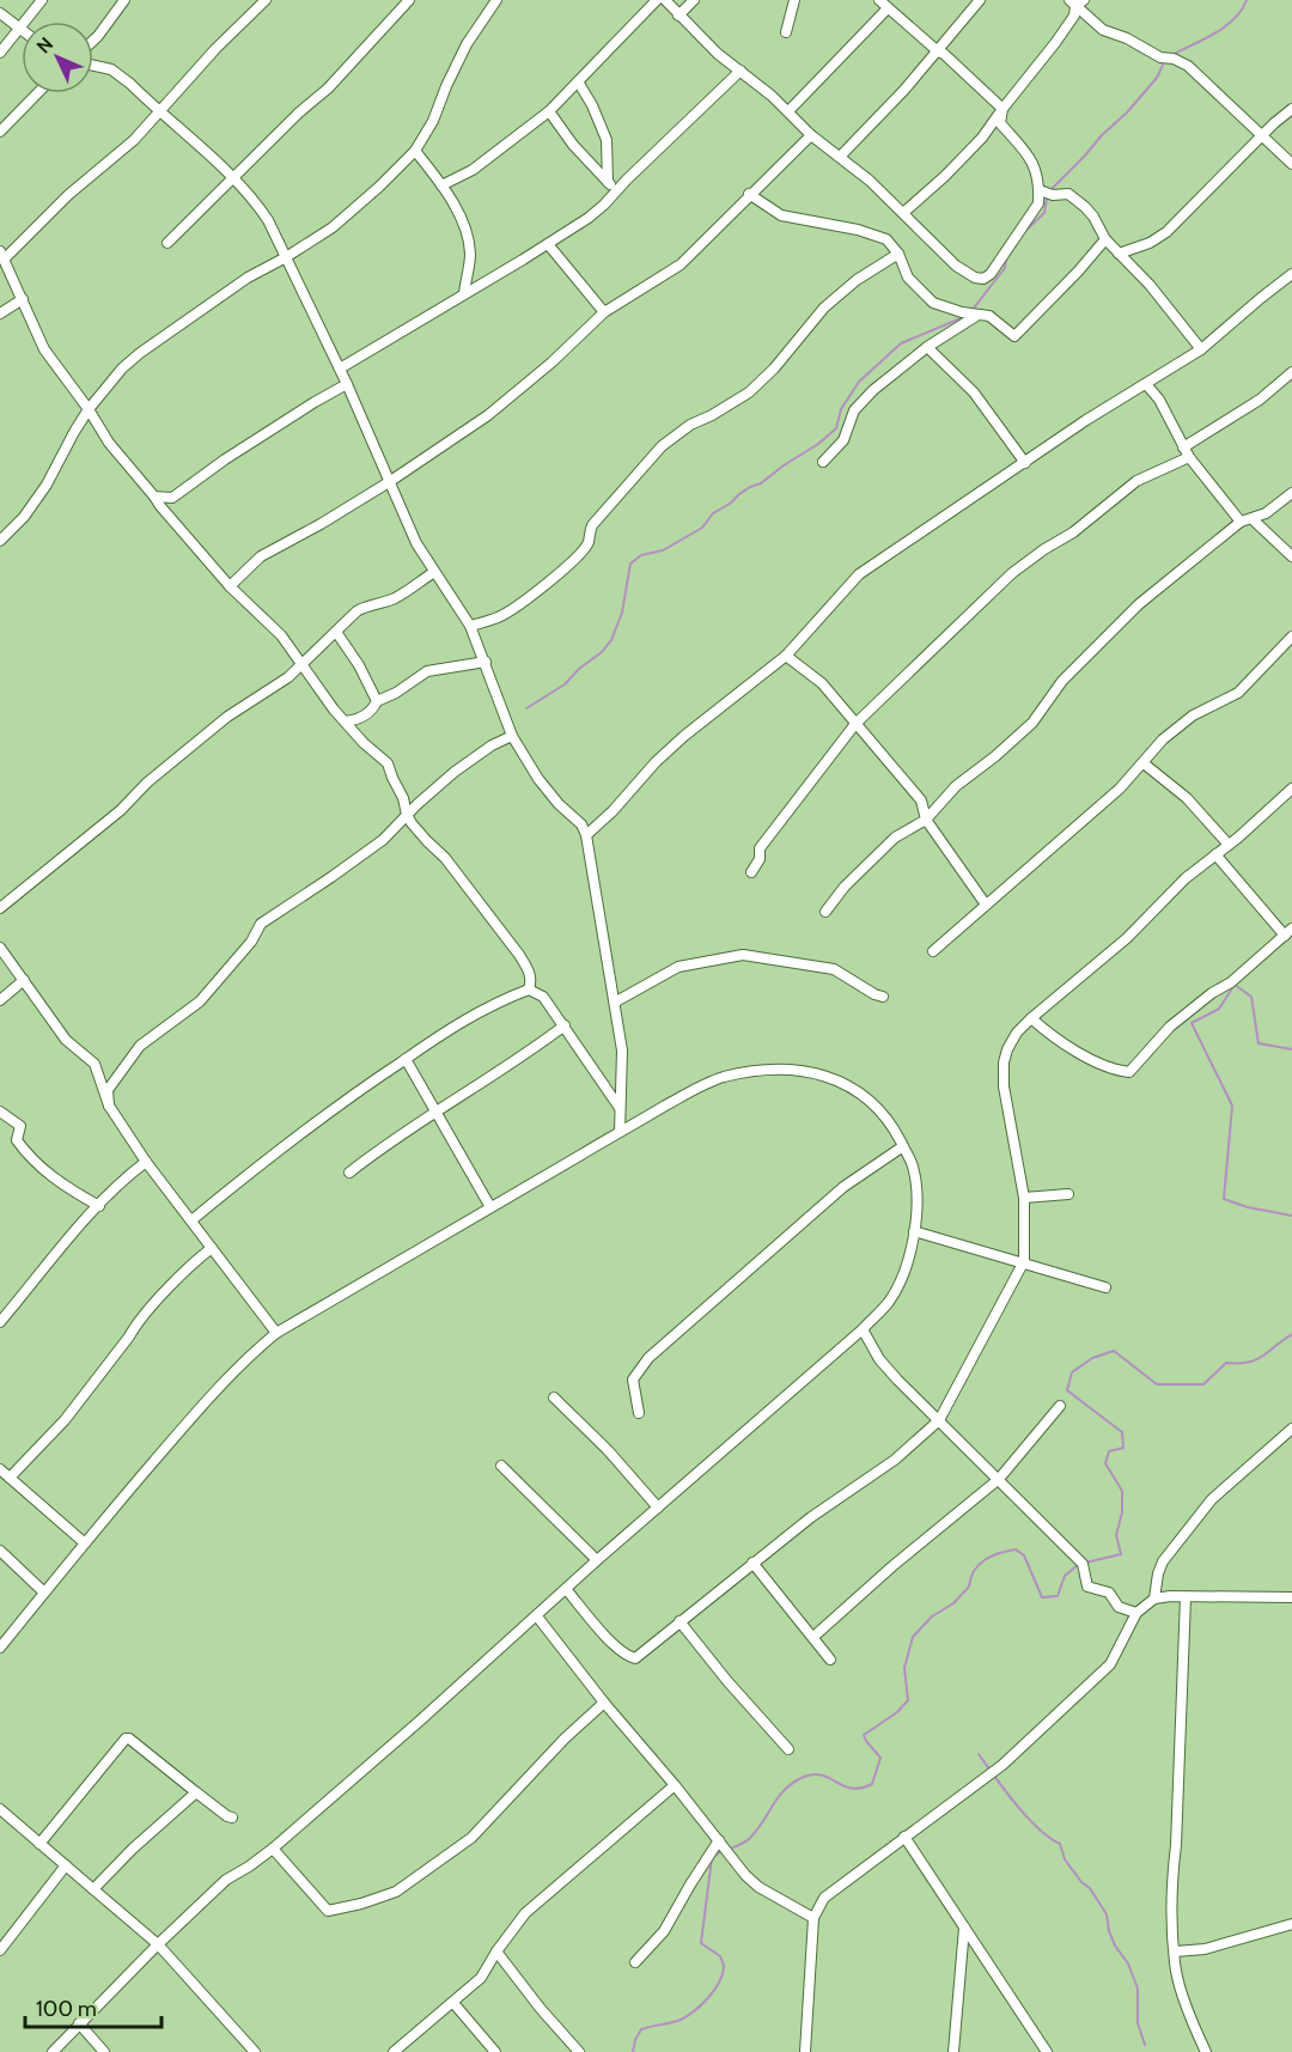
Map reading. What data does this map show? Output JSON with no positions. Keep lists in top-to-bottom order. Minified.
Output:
{"scale_bar":"100 m","north":"top left"}
